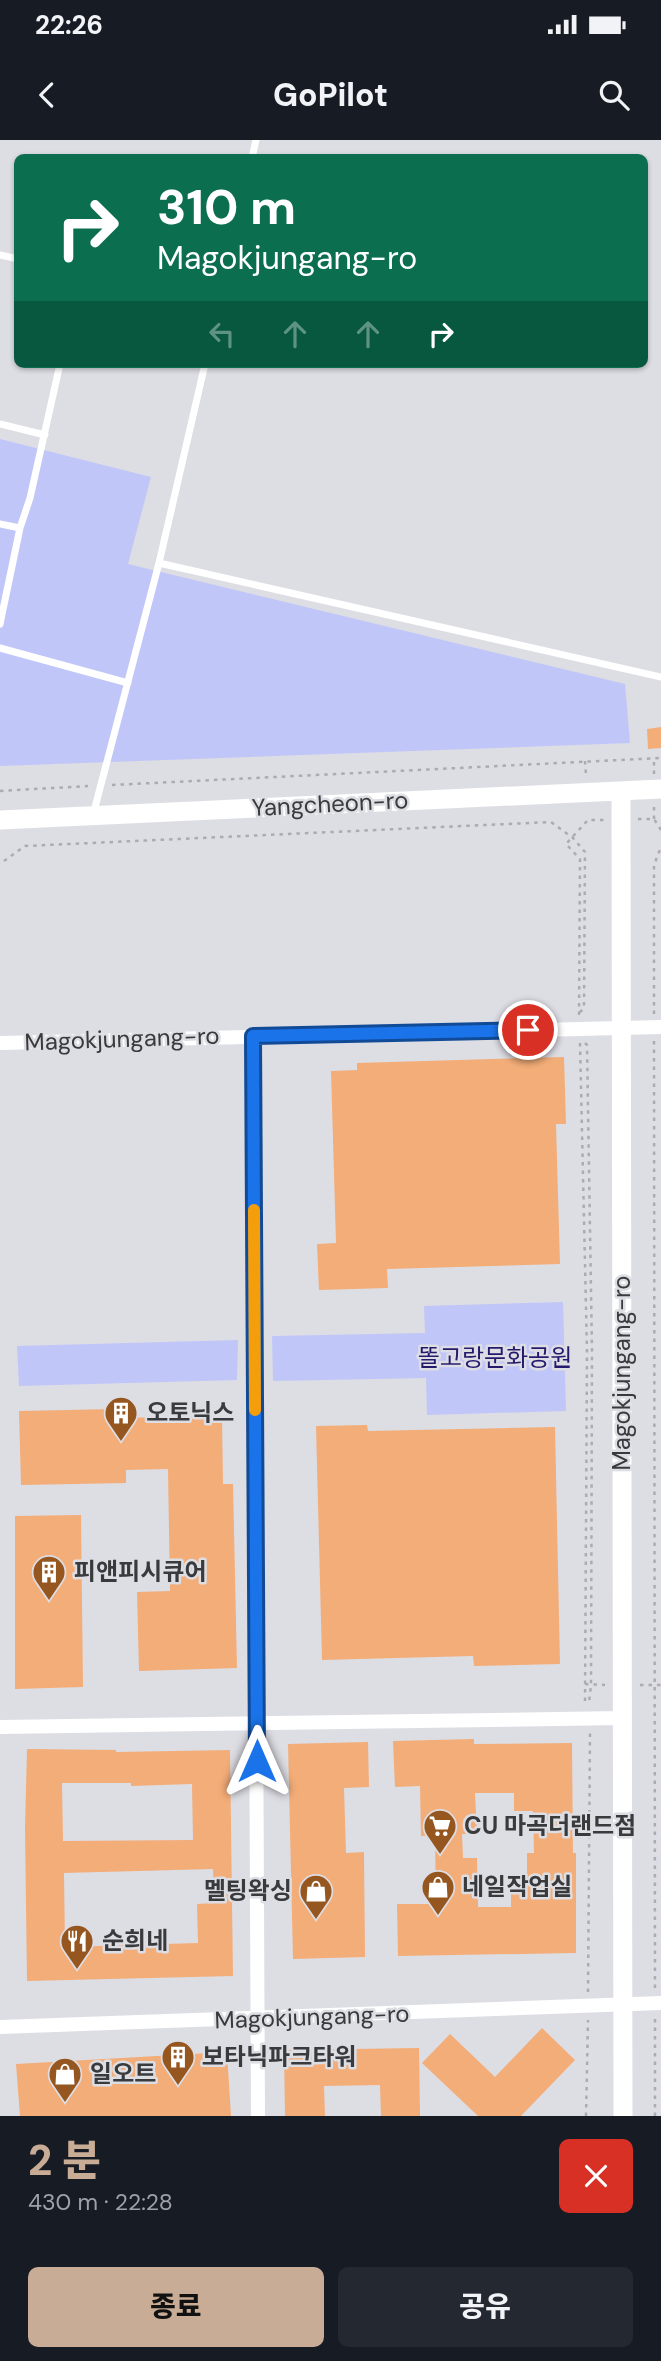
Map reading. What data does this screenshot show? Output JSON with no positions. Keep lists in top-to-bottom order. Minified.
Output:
{"streets":{"main road":["Yangcheon-ro","Magokjungang-ro"]},"crossings":[["Yangcheon-ro","Magokjungang-ro"]],"parks":["똘고랑문화공원"],"places":{"building":["오토닉스","피앤피시큐어","보타닉파크타워"],"supermarket":["CU 마곡더랜드점"],"shop":["네일작업실","멜팅왁싱","일오트"],"restaurant":["순희네"]},"page":{"status":"22:26","header":"GoPilot","turn":["310 m","Magokjungang-ro"],"heading":["2 분","430 m · 22:28"],"buttons":["종료","공유"]}}
